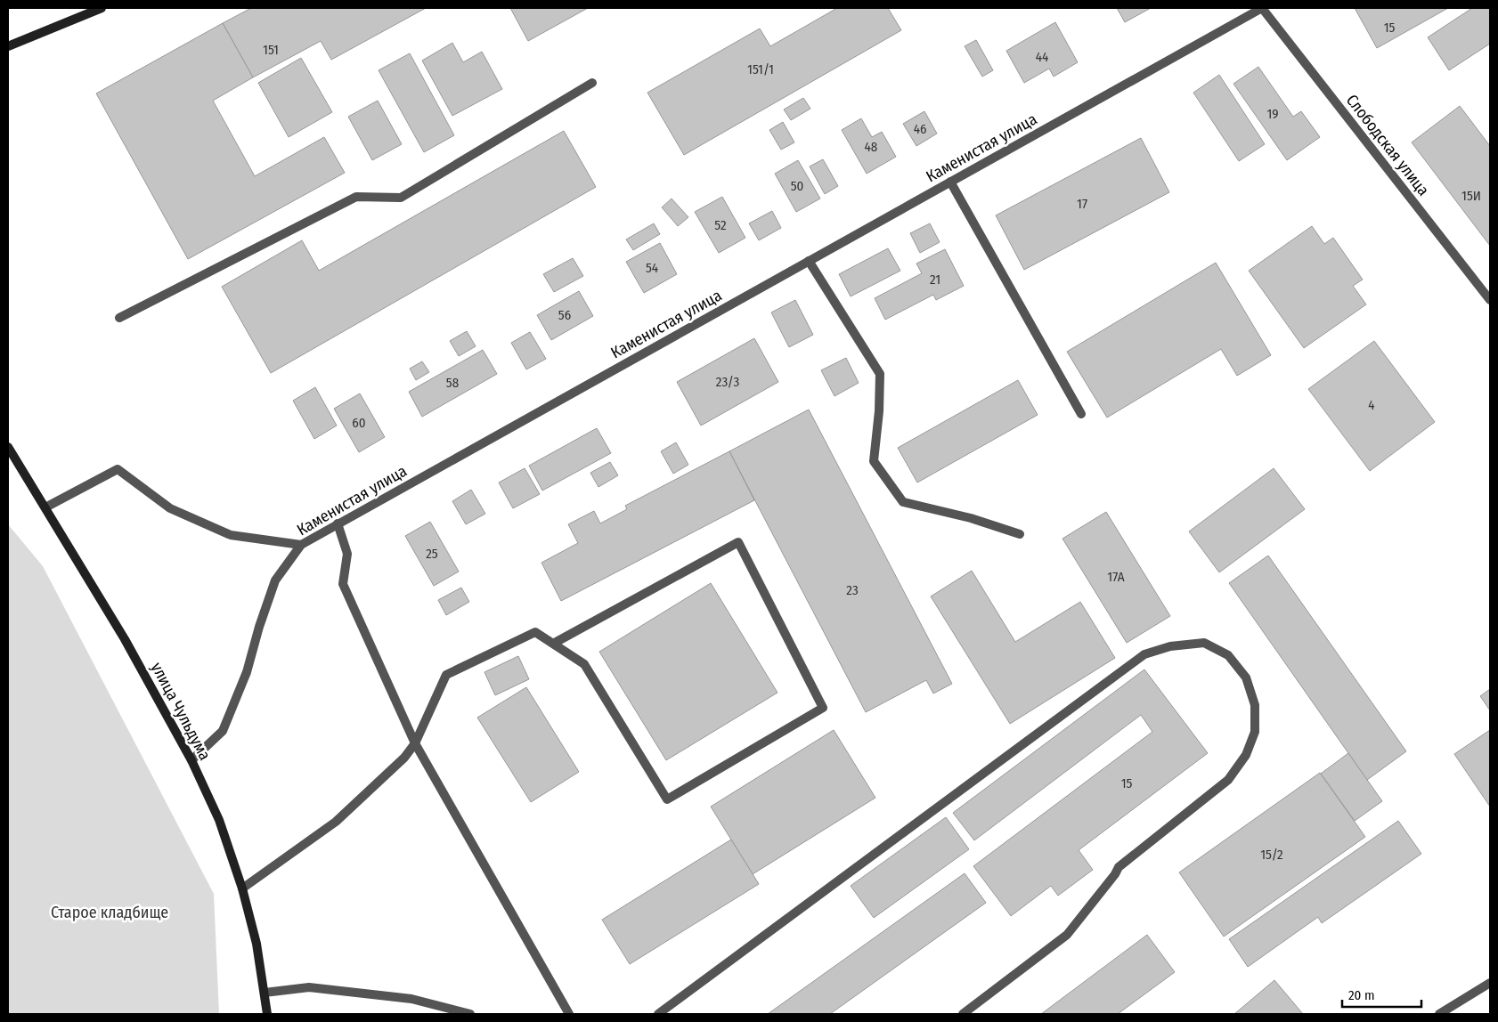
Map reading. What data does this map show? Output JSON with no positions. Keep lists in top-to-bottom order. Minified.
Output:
{"streets":{"main road":["улица Чульдума"],"street":["Слободская улица","Каменистая улица"]},"crossings":[["Слободская улица","Каменистая улица"],["Каменистая улица","улица Чульдума"]],"parks":["Старое кладбище"],"house_numbers":["15","151","44","151/1","19","46","48","50","15И","17","52","54","21","56","23/3","58","4","60","25","17А","23","15","15/2"],"scale_bar":"20 m"}
